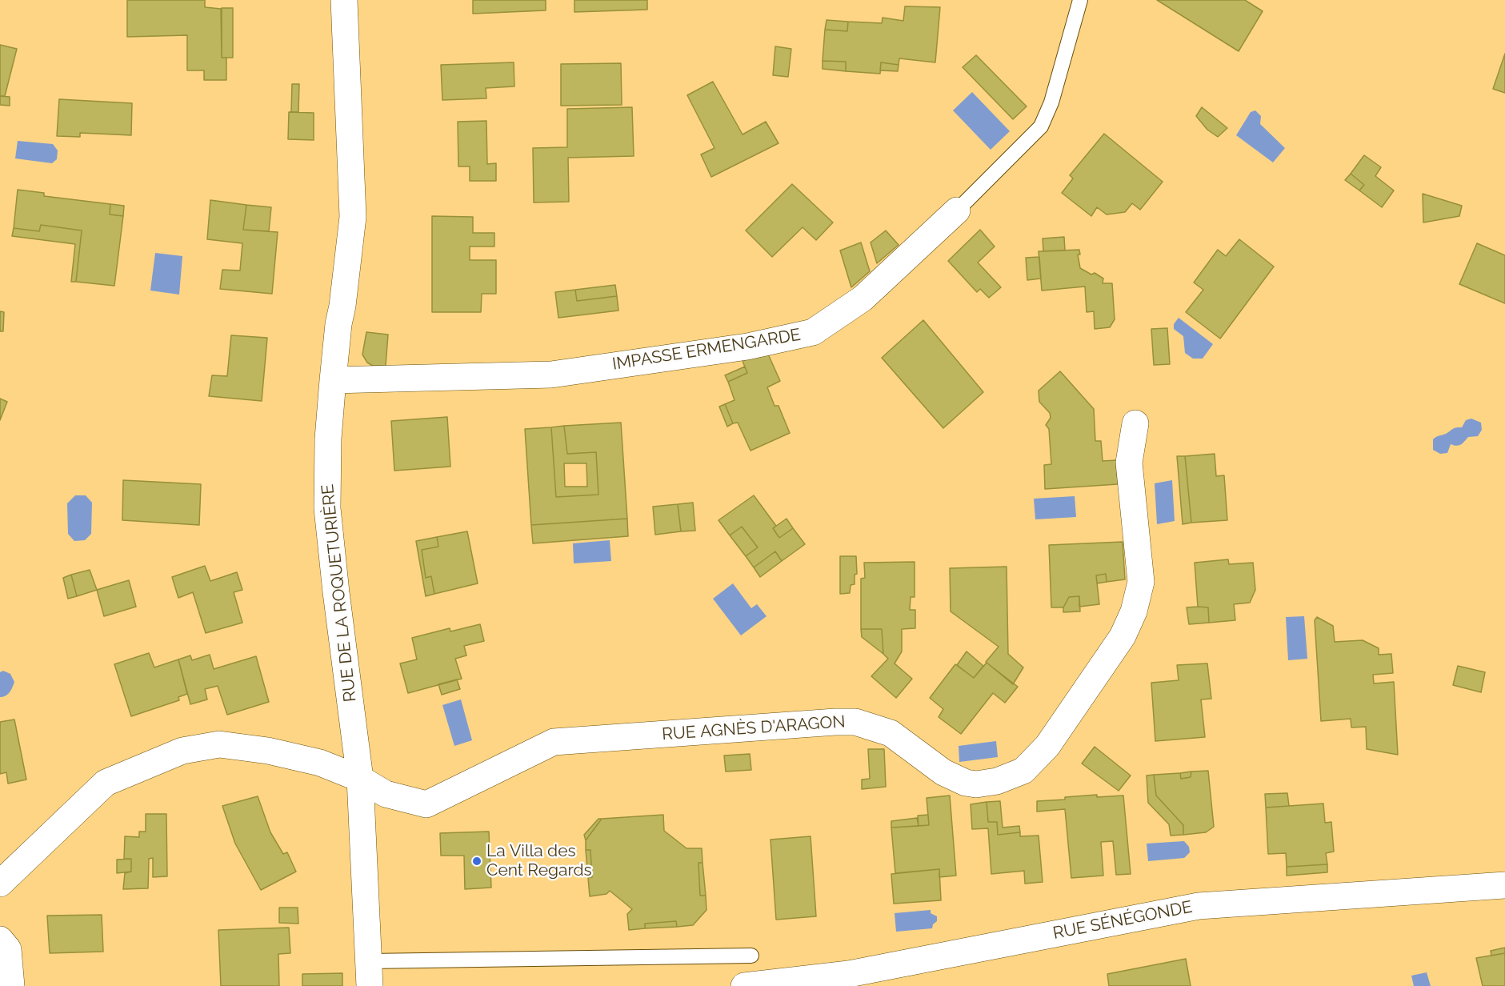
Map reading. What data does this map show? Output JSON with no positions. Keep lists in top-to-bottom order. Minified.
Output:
{"streets":{"street":["IMPASSE ERMENGARDE","RUE DE LA ROQUETURIÈRE","RUE AGNÈS D'ARAGON","RUE SÉNÉGONDE"]},"crossings":[["IMPASSE ERMENGARDE","RUE DE LA ROQUETURIÈRE"],["RUE DE LA ROQUETURIÈRE","RUE AGNÈS D'ARAGON"]],"places":["La Villa des Cent Regards"]}
